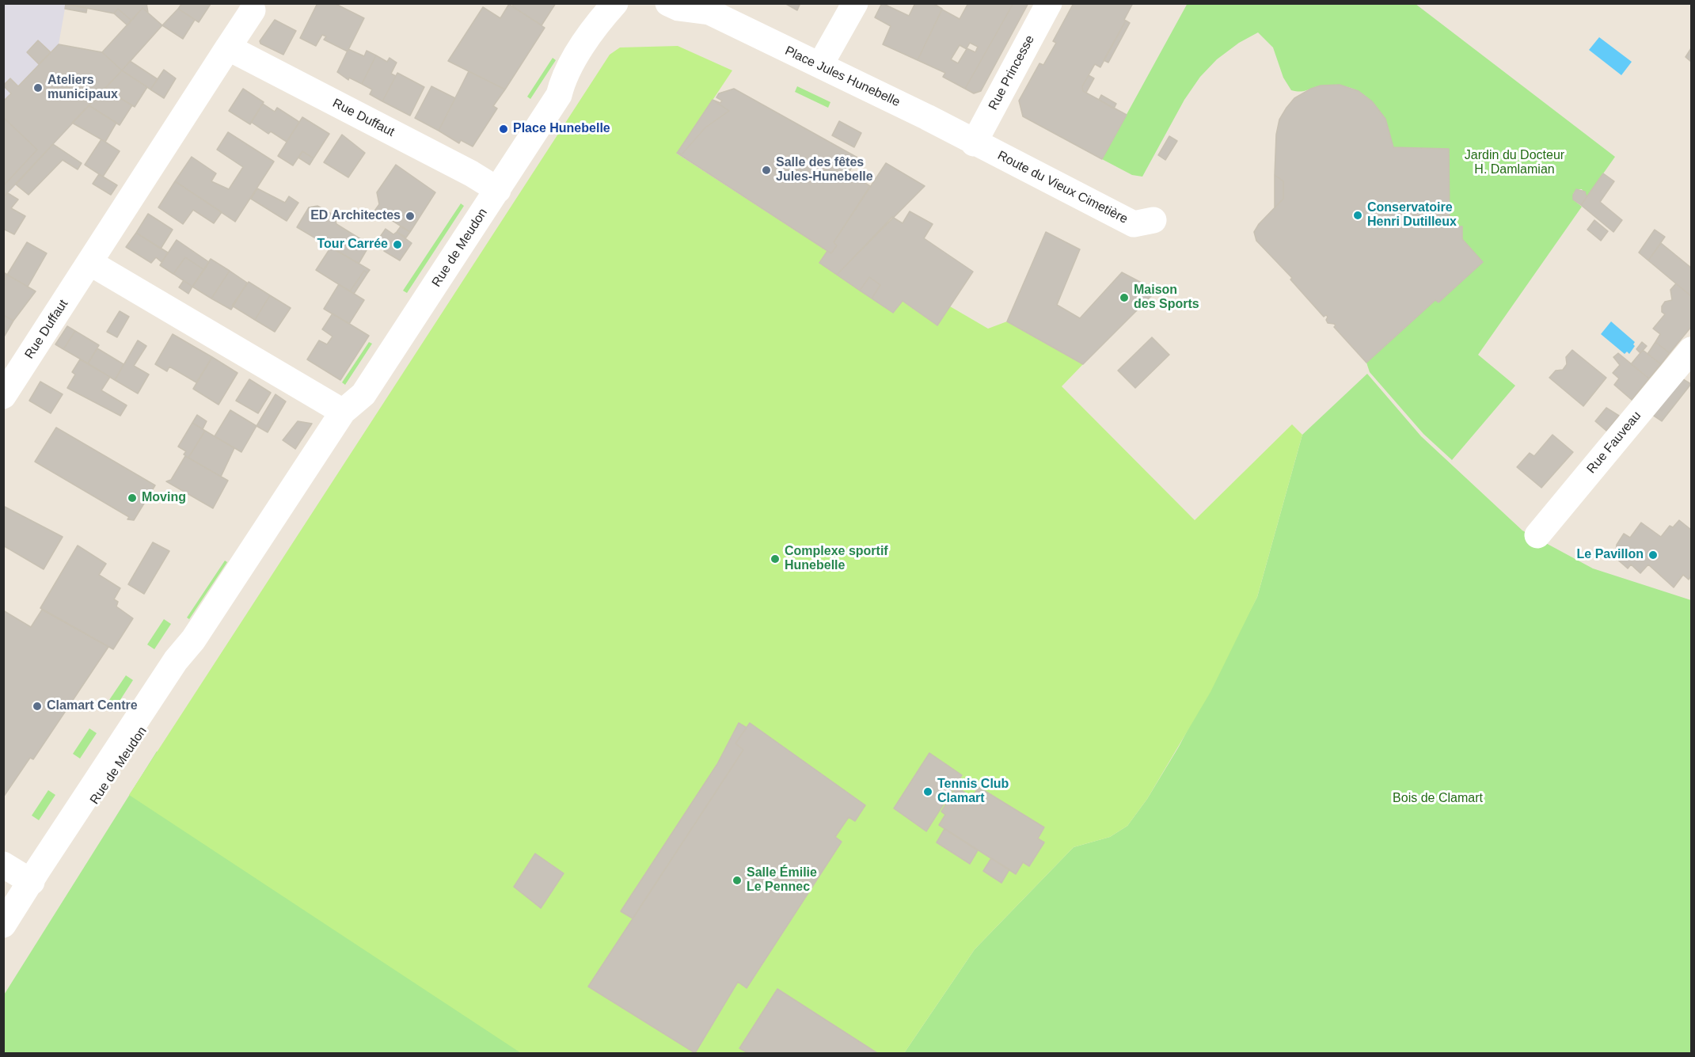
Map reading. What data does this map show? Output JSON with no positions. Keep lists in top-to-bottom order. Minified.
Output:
{"streets":{"street":["Rue Princesse","Place Jules Hunebelle","Rue Duffaut","Route du Vieux Cimetière","Rue de Meudon","Rue Fauveau"]},"crossings":[["Rue Princesse","Place Jules Hunebelle"],["Rue Princesse","Route du Vieux Cimetière"],["Place Jules Hunebelle","Route du Vieux Cimetière"],["Rue Duffaut","Rue de Meudon"]],"parks":["Jardin du Docteur H. Damlamian","Bois de Clamart"],"places":["Ateliers municipaux","Place Hunebelle","Salle des fêtes Jules-Hunebelle","Conservatoire Henri Dutilleux","ED Architectes","Tour Carrée","Maison des Sports","Moving","Le Pavillon","Complexe sportif Hunebelle","Clamart Centre","Tennis Club Clamart","Salle Émilie Le Pennec"]}
